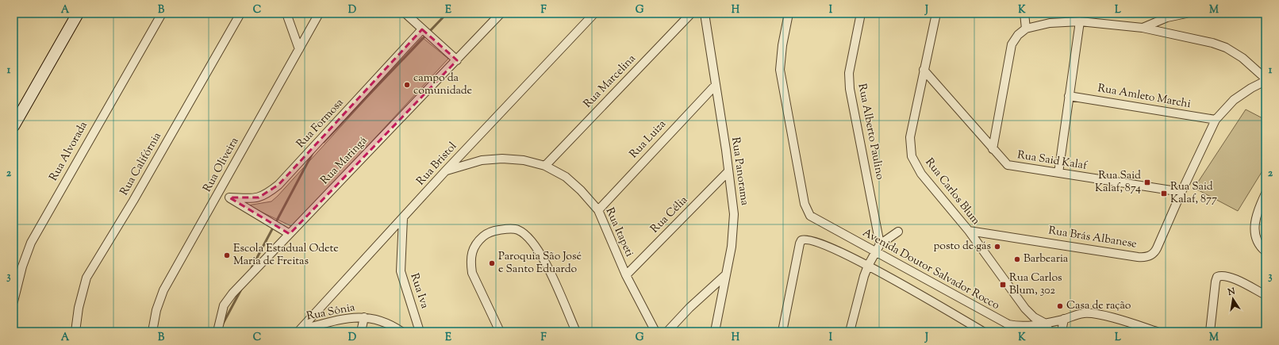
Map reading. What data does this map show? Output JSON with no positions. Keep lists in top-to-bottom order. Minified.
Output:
{"streets":{"street":["Rua Marcelina","Rua Amleto Marchi","Rua Formosa","Rua Alberto Paulino","Rua Luiza","Rua Alvorada","Rua Maringá","Rua Said Kalaf","Rua Califórnia","Rua Bristol","Rua Oliveira","Rua Panorama","Rua Carlos Blum","Rua Célia","Rua Itapeti","Rua Brás Albanese","Avenida Doutor Salvador Rocco","Rua Iva","Rua Sônia"]},"crossings":[["Rua Marcelina","Rua Itapeti"],["Rua Amleto Marchi","Rua Brás Albanese"],["Rua Luiza","Rua Panorama"],["Rua Luiza","Rua Itapeti"],["Rua Said Kalaf","Rua Carlos Blum"],["Rua Said Kalaf","Rua Brás Albanese"],["Rua Bristol","Rua Itapeti"],["Rua Bristol","Rua Iva"],["Rua Bristol","Rua Sônia"],["Rua Panorama","Rua Célia"],["Rua Carlos Blum","Rua Brás Albanese"],["Rua Carlos Blum","Avenida Doutor Salvador Rocco"],["Rua Célia","Rua Itapeti"]],"places":{"other":["campo da comunidade","posto de gás","Escola Estadual Odete Maria de Freitas","Barbearia","Paroquia São José e Santo Eduardo","Casa de ração"],"transit":["Rua Said Kalaf, 874","Rua Said Kalaf, 877","Rua Carlos Blum, 302"]},"north":"top","grid":{"columns":["A","B","C","D","E","F","G","H","I","J","K","L","M"],"rows":["1","2","3"]}}
